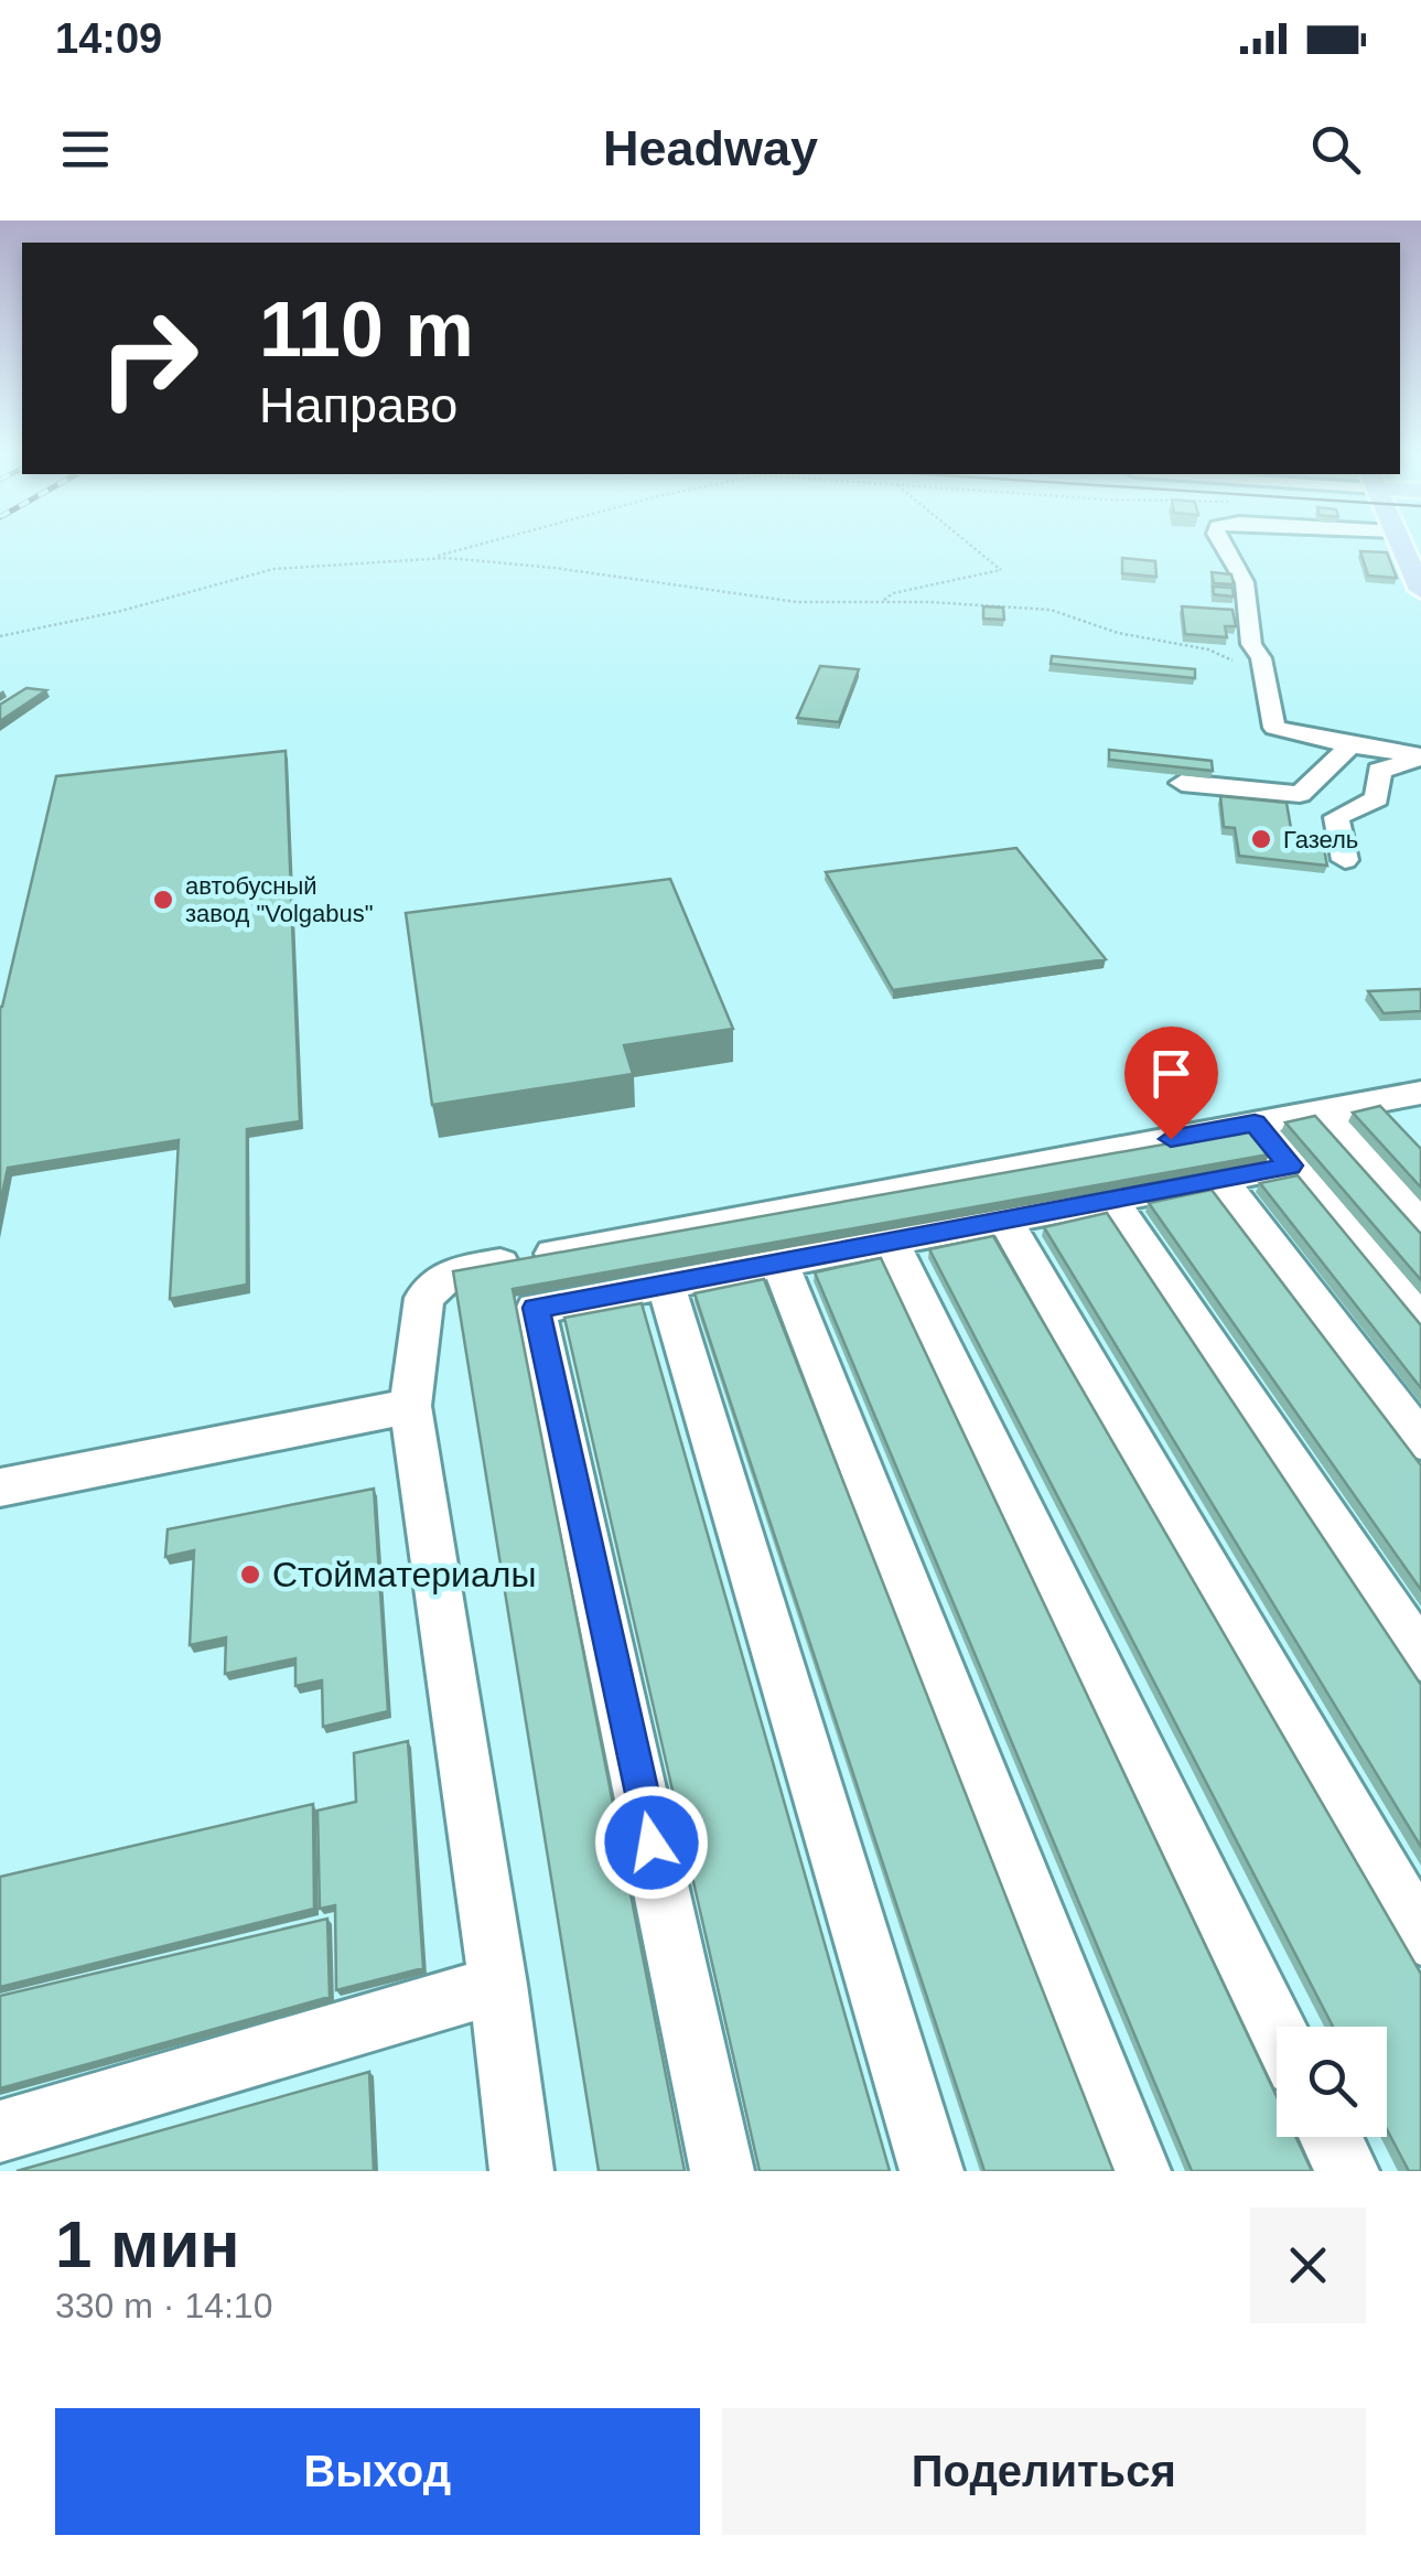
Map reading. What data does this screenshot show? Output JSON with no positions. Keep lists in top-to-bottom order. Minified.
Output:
{"places":["Газель","автобусный завод \"Volgabus\"","Стойматериалы"],"page":{"status":"14:09","header":"Headway","turn":["110 m","Направо"],"heading":["1 мин","330 m · 14:10"],"buttons":["Выход","Поделиться"]}}
